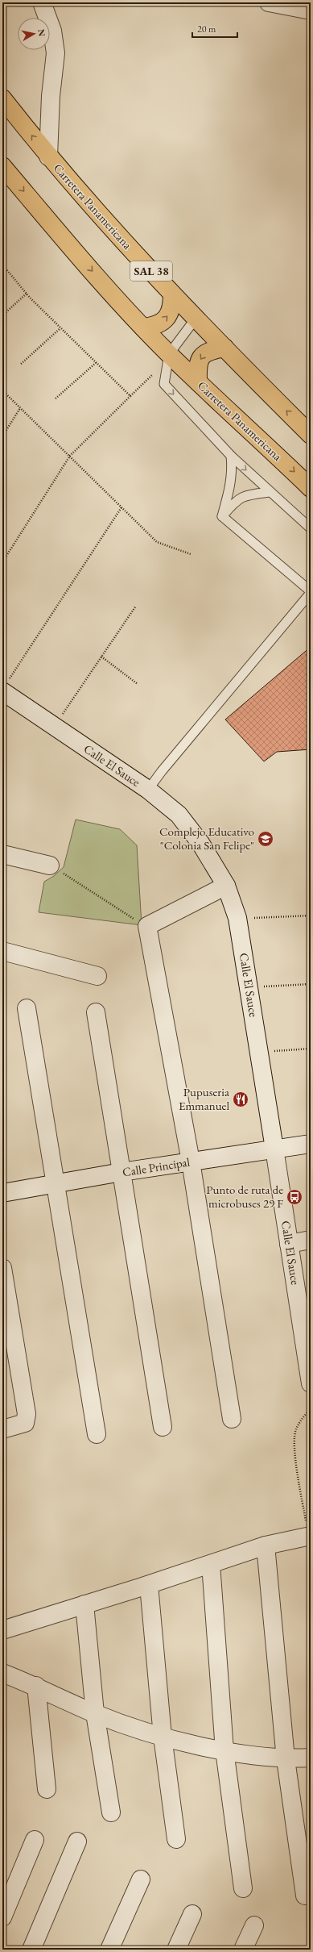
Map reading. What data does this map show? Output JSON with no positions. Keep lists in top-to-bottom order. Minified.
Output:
{"streets":{"highway":["Carretera Panamericana","SAL 38"],"street":["Calle El Sauce","Calle Principal"]},"crossings":[["Calle El Sauce","Calle Principal"]],"places":{"school or university":["Complejo Educativo \"Colonia San Felipe\""],"restaurant":["Pupuseria Emmanuel"],"bus stop":["Punto de ruta de microbuses 29 F"]},"scale_bar":"20 m","north":"right"}
